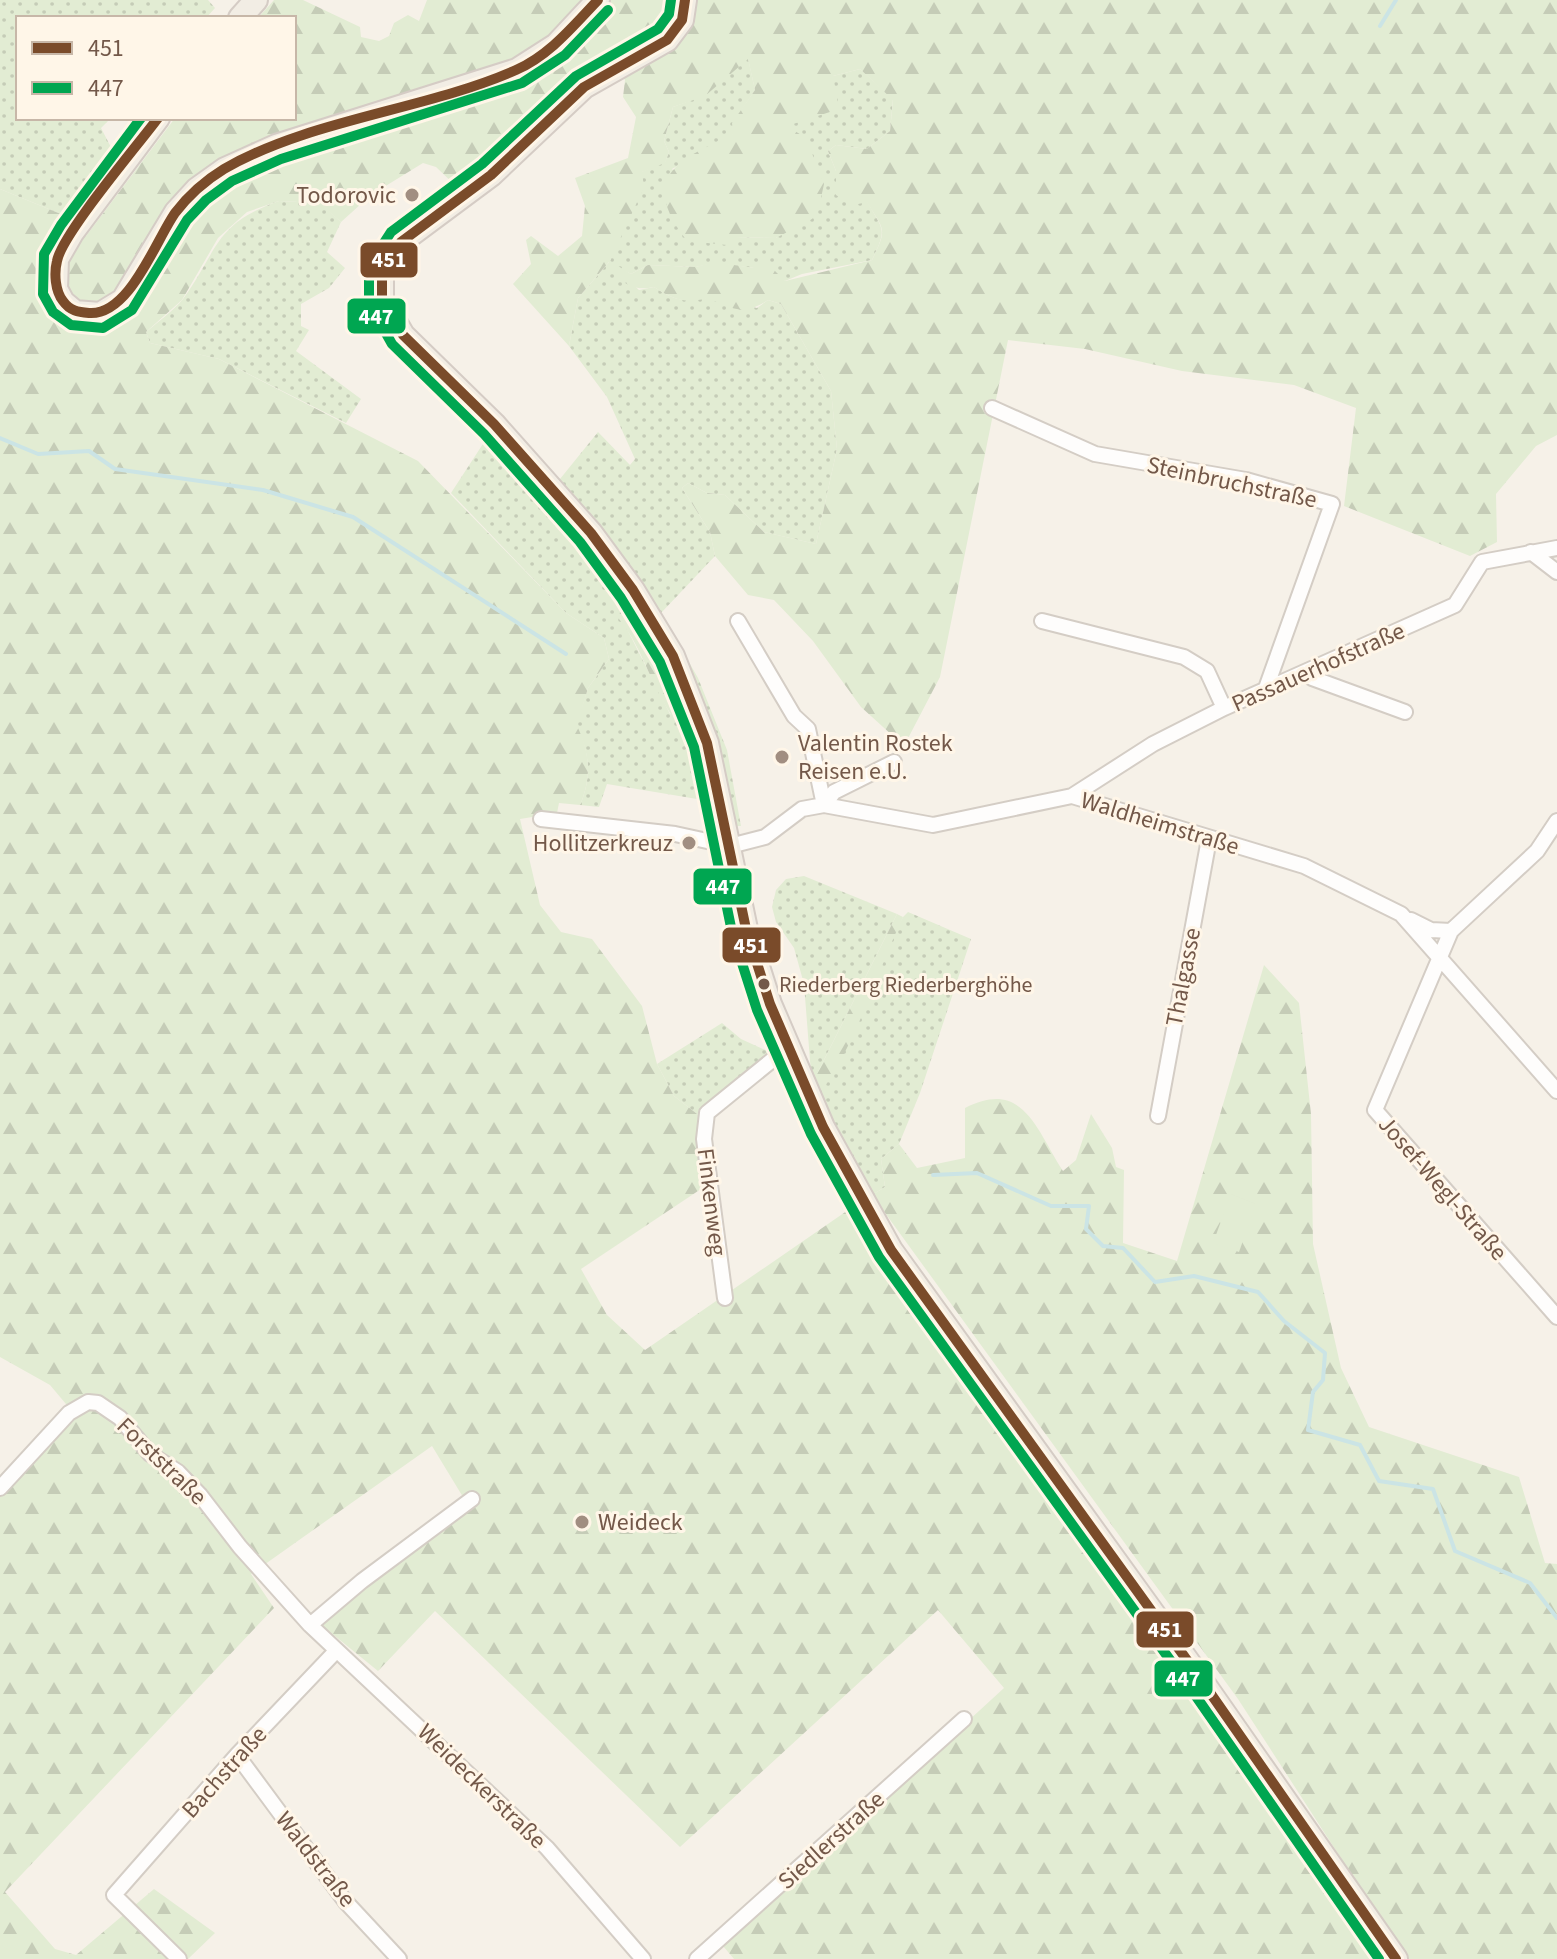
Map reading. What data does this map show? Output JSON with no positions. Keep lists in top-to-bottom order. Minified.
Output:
{"streets":{"street":["Steinbruchstraße","Passauerhofstraße","Waldheimstraße","Thalgasse","Josef-Wegl-Straße","Finkenweg","Forststraße","Bachstraße","Weideckerstraße","Siedlerstraße","Waldstraße"]},"crossings":[["Steinbruchstraße","Passauerhofstraße"],["Passauerhofstraße","Waldheimstraße"],["Waldheimstraße","Thalgasse"],["Waldheimstraße","Josef-Wegl-Straße"],["Forststraße","Weideckerstraße"],["Bachstraße","Weideckerstraße"],["Bachstraße","Waldstraße"]],"places":["Todorovic","Valentin Rostek Reisen e.U.","Hollitzerkreuz","Riederberg Riederberghöhe","Weideck"],"lines":["transit line 451","transit line 447"],"legend":["451","447"]}
